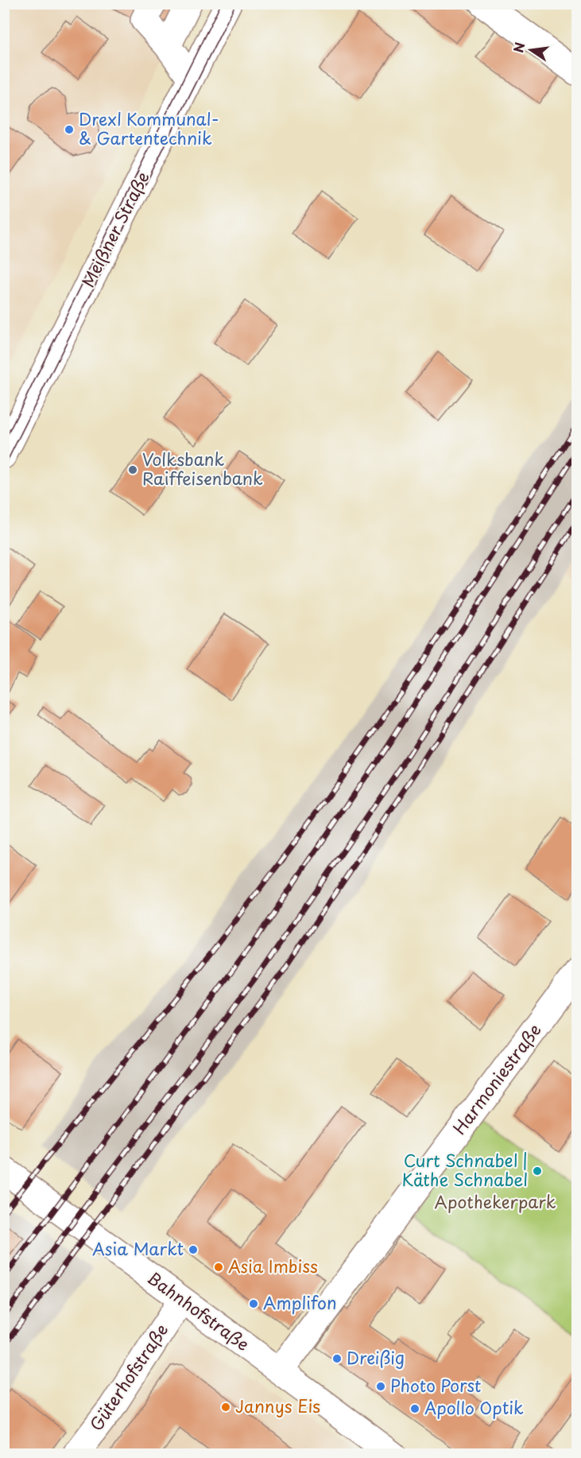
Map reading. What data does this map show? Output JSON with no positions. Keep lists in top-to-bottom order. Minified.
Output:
{"streets":{"street":["Meißner Straße","Harmoniestraße","Bahnhofstraße","Güterhofstraße"]},"crossings":[["Harmoniestraße","Bahnhofstraße"],["Bahnhofstraße","Güterhofstraße"]],"parks":["Apothekerpark"],"places":["Drexl Kommunal- & Gartentechnik","Volksbank Raiffeisenbank","Curt Schnabel | Käthe Schnabel","Asia Markt","Asia Imbiss","Amplifon","Dreißig","Photo Porst","Jannys Eis","Apollo Optik"],"north":"left"}
